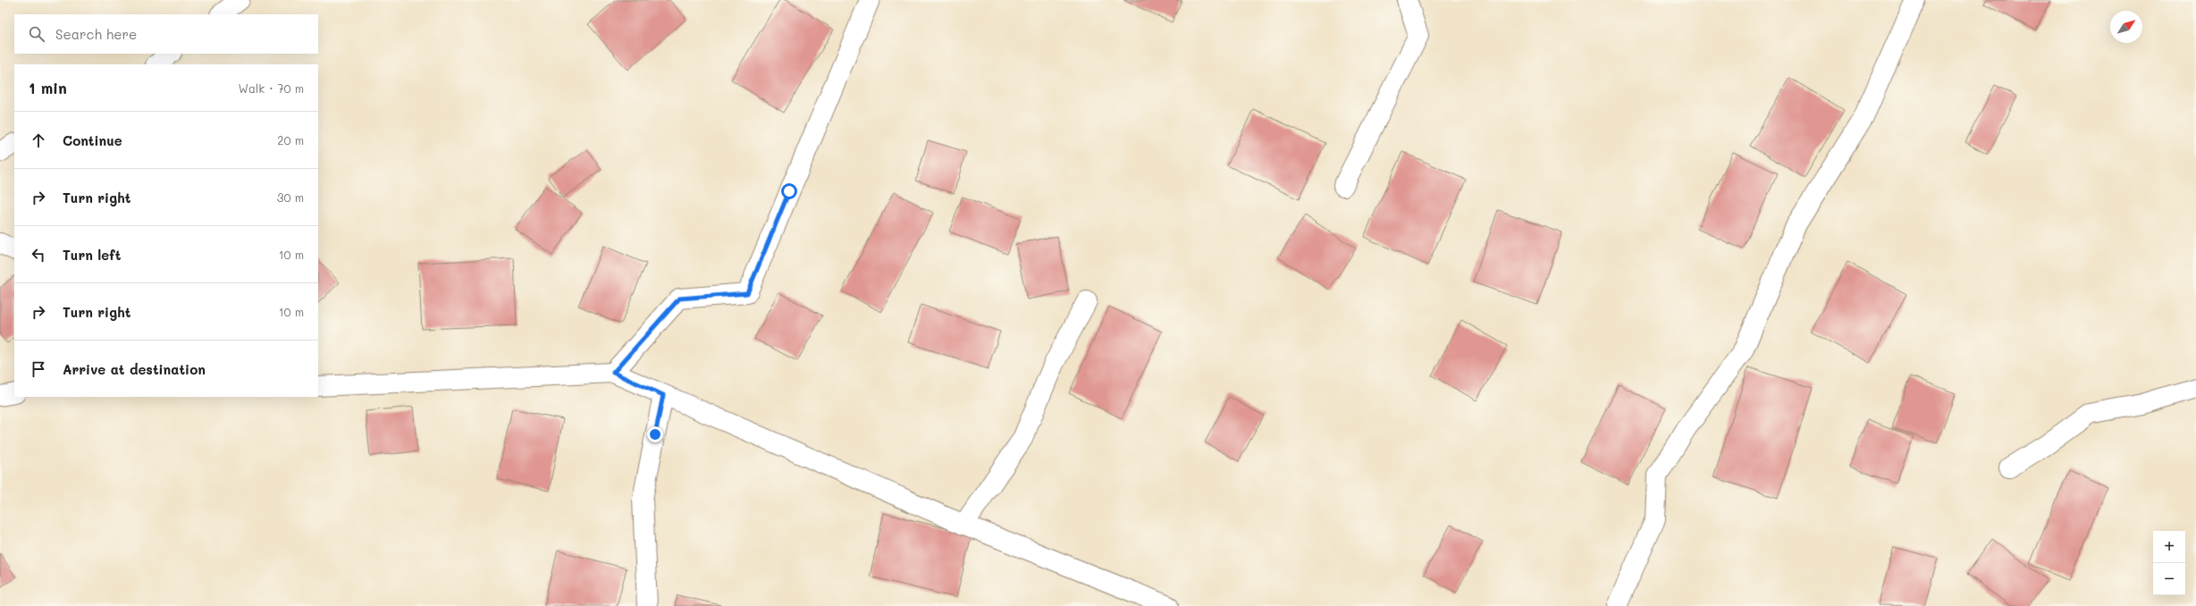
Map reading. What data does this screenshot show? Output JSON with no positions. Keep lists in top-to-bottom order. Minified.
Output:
{"north":"top right","page":{"search":"Search here","heading":["1 min","Walk · 70 m"],"list":[["Continue","20 m"],["Turn right","30 m"],["Turn left","10 m"],["Turn right","10 m"],"Arrive at destination"],"map_buttons":["+","−"]}}
